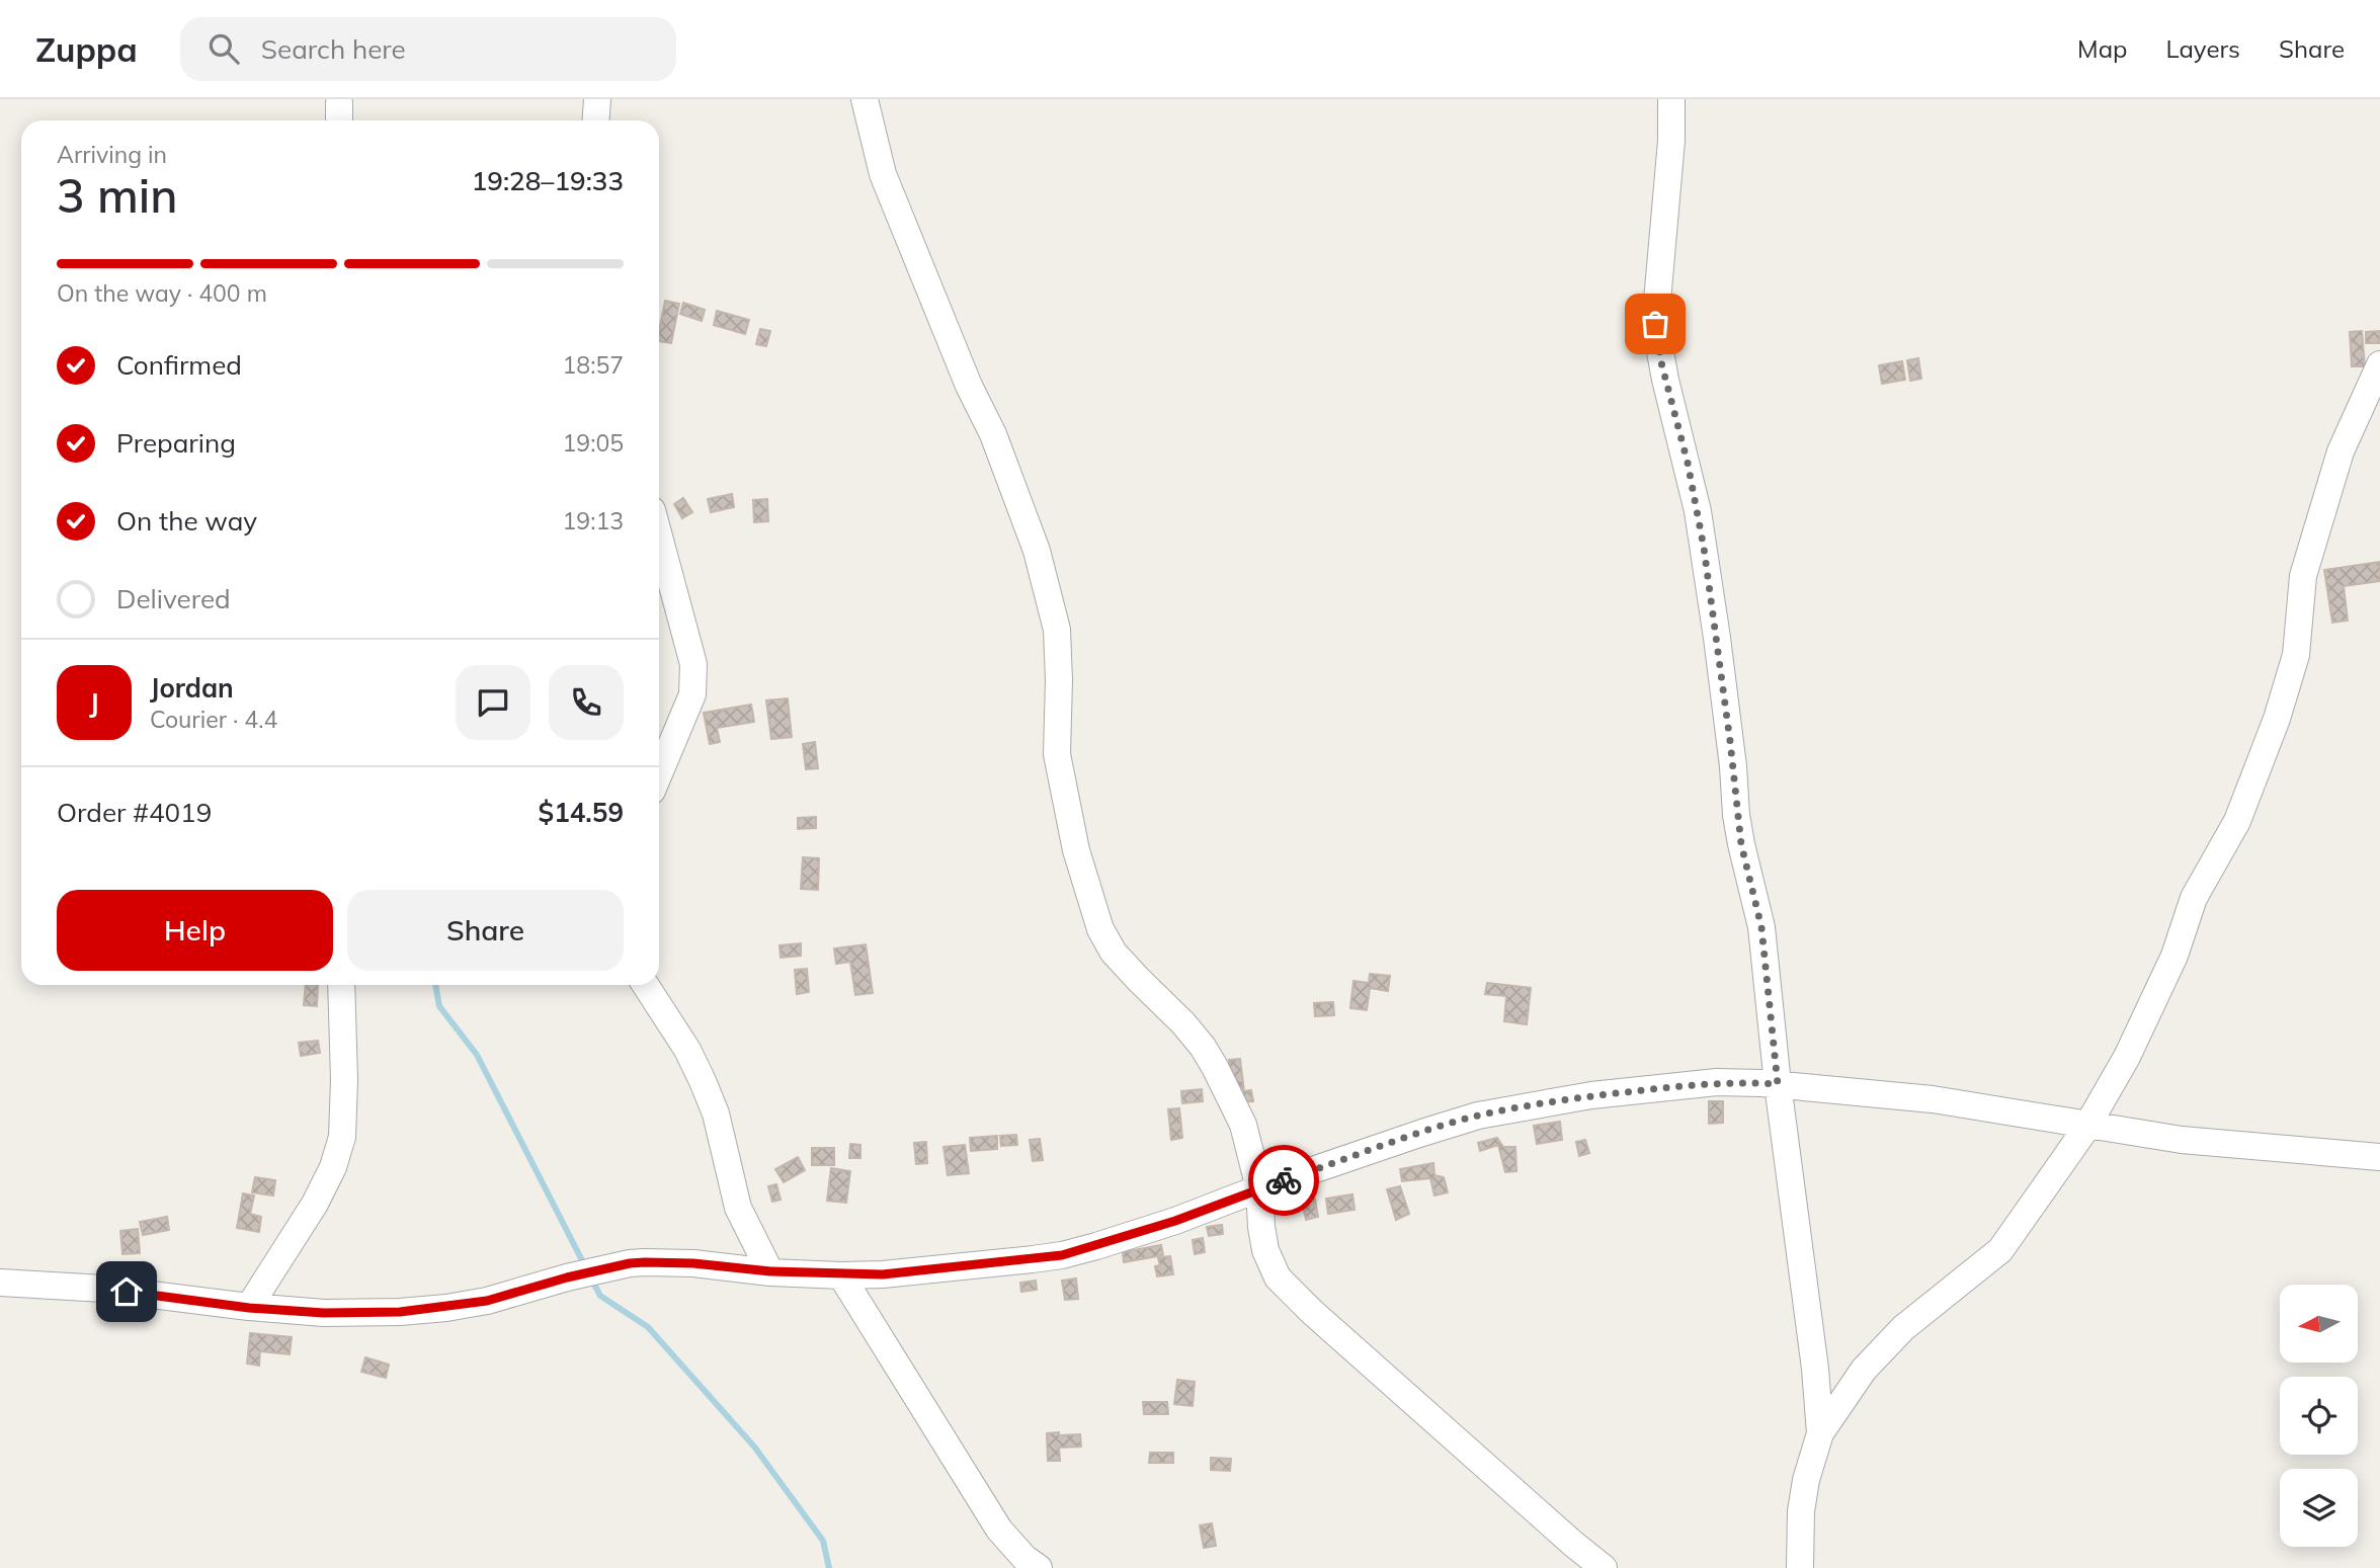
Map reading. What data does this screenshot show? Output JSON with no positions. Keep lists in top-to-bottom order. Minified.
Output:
{"north":"left","page":{"header":"Zuppa","search":"Search here","nav":["Map","Layers","Share"],"heading":["3 min","Arriving in","19:28–19:33"],"panel":["Jordan","Courier · 4.4","Order #4019","$14.59"],"bar":"On the way · 400 m","list":[["Confirmed","18:57"],["Preparing","19:05"],["On the way","19:13"],"Delivered"],"round":"J","buttons":["Help","Share"]}}
